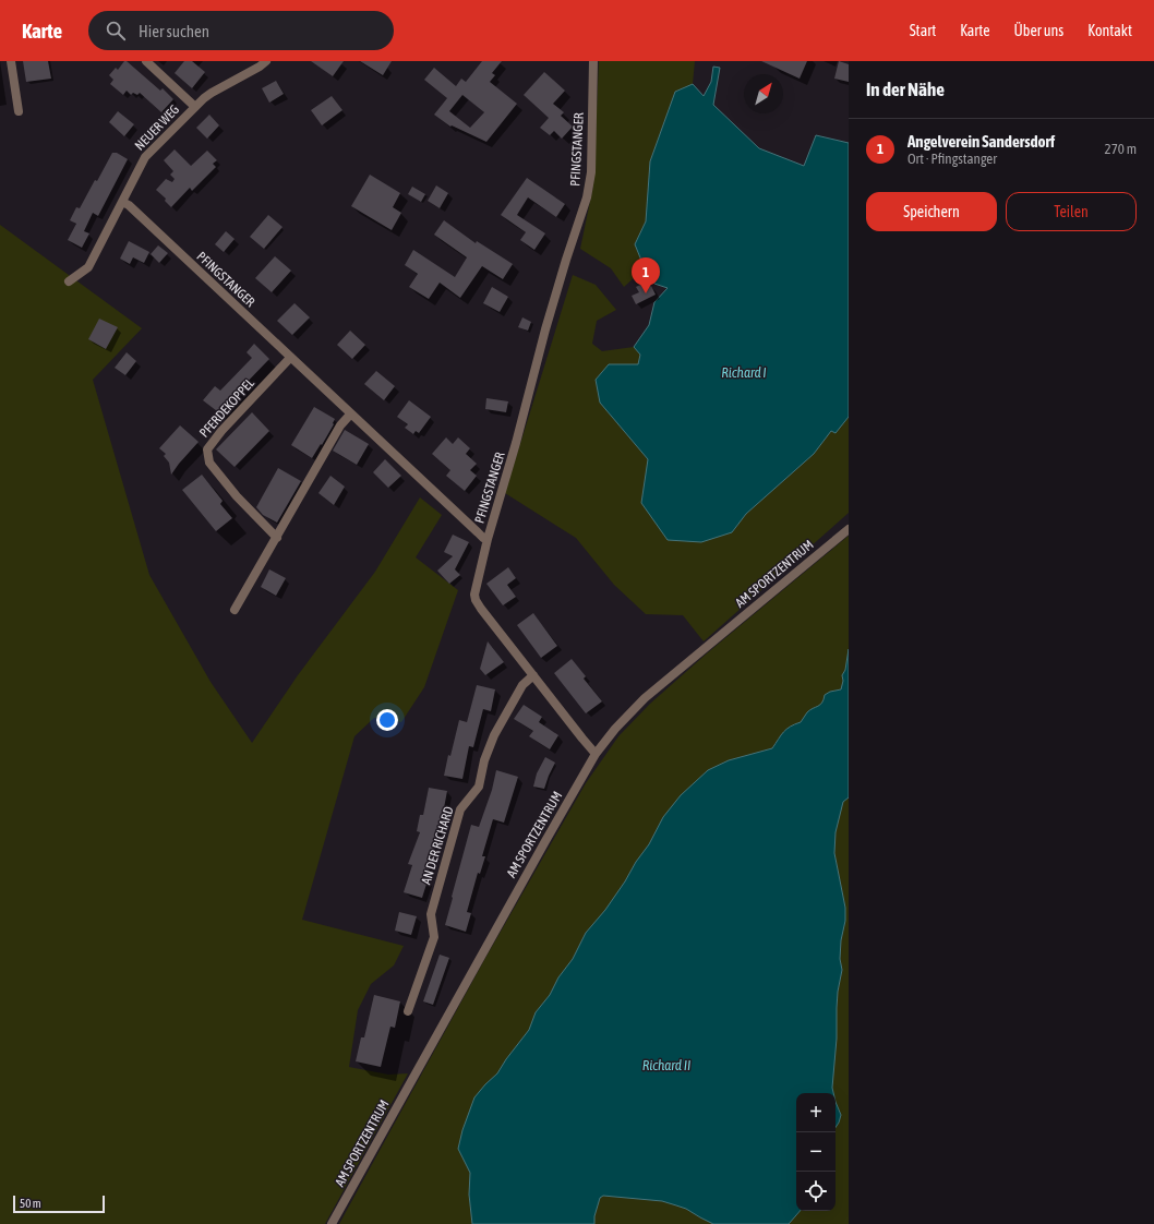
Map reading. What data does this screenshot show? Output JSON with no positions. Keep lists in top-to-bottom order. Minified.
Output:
{"streets":{"street":["NEUER WEG","PFINGSTANGER","PFERDEKOPPEL","AM SPORTZENTRUM","AN DER RICHARD"]},"crossings":[["NEUER WEG","PFINGSTANGER"],["PFINGSTANGER","PFERDEKOPPEL"]],"water":["Richard I","Richard II"],"scale_bar":"50 m","north":"top right","page":{"header":"Karte","search":"Hier suchen","nav":["Start","Karte","Über uns","Kontakt"],"heading":"In der Nähe","list":[{"mark":"1","name":"Angelverein Sandersdorf","note":"Ort · Pfingstanger","value":"270 m"}],"buttons":["Speichern","Teilen"],"pins":"1","map_buttons":["+","−"],"scale":"50 m"}}
